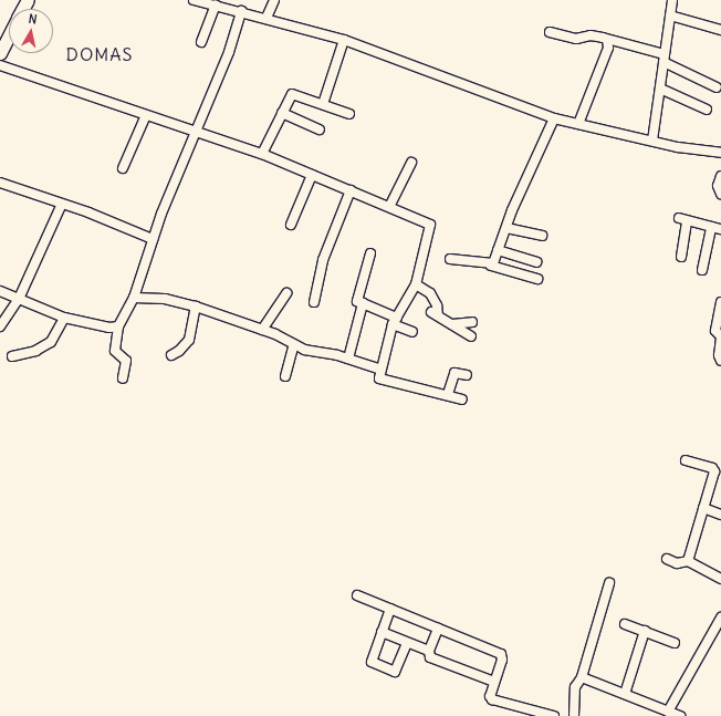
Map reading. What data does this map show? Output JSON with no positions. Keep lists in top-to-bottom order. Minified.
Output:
{"districts":["DOMAS"],"north":"top"}
